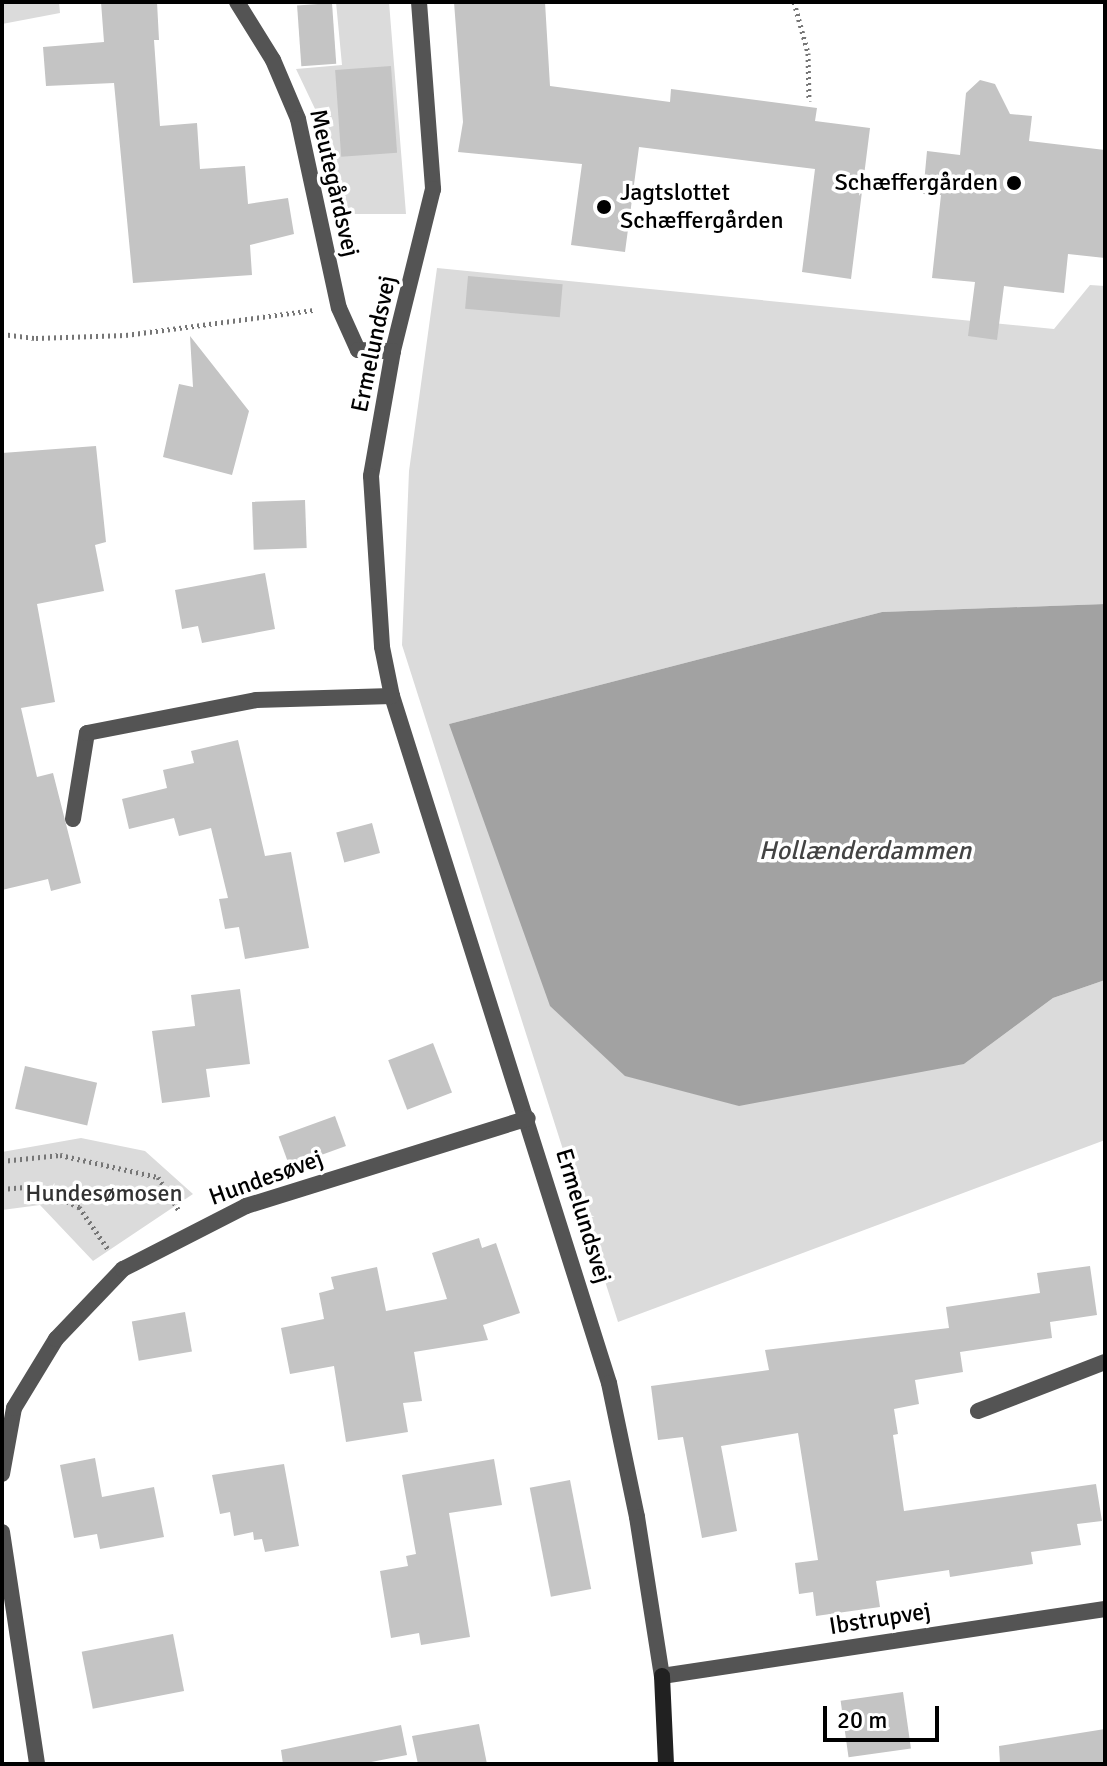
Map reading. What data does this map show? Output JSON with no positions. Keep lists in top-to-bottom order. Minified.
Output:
{"streets":{"street":["Meutegårdsvej","Ermelundsvej","Hundesøvej","Ibstrupvej"]},"crossings":[["Meutegårdsvej","Ermelundsvej"],["Ermelundsvej","Hundesøvej"],["Ermelundsvej","Ibstrupvej"]],"water":["Hollænderdammen"],"parks":["Hundesømosen"],"places":["Schæffergården","Jagtslottet Schæffergården"],"scale_bar":"20 m"}
